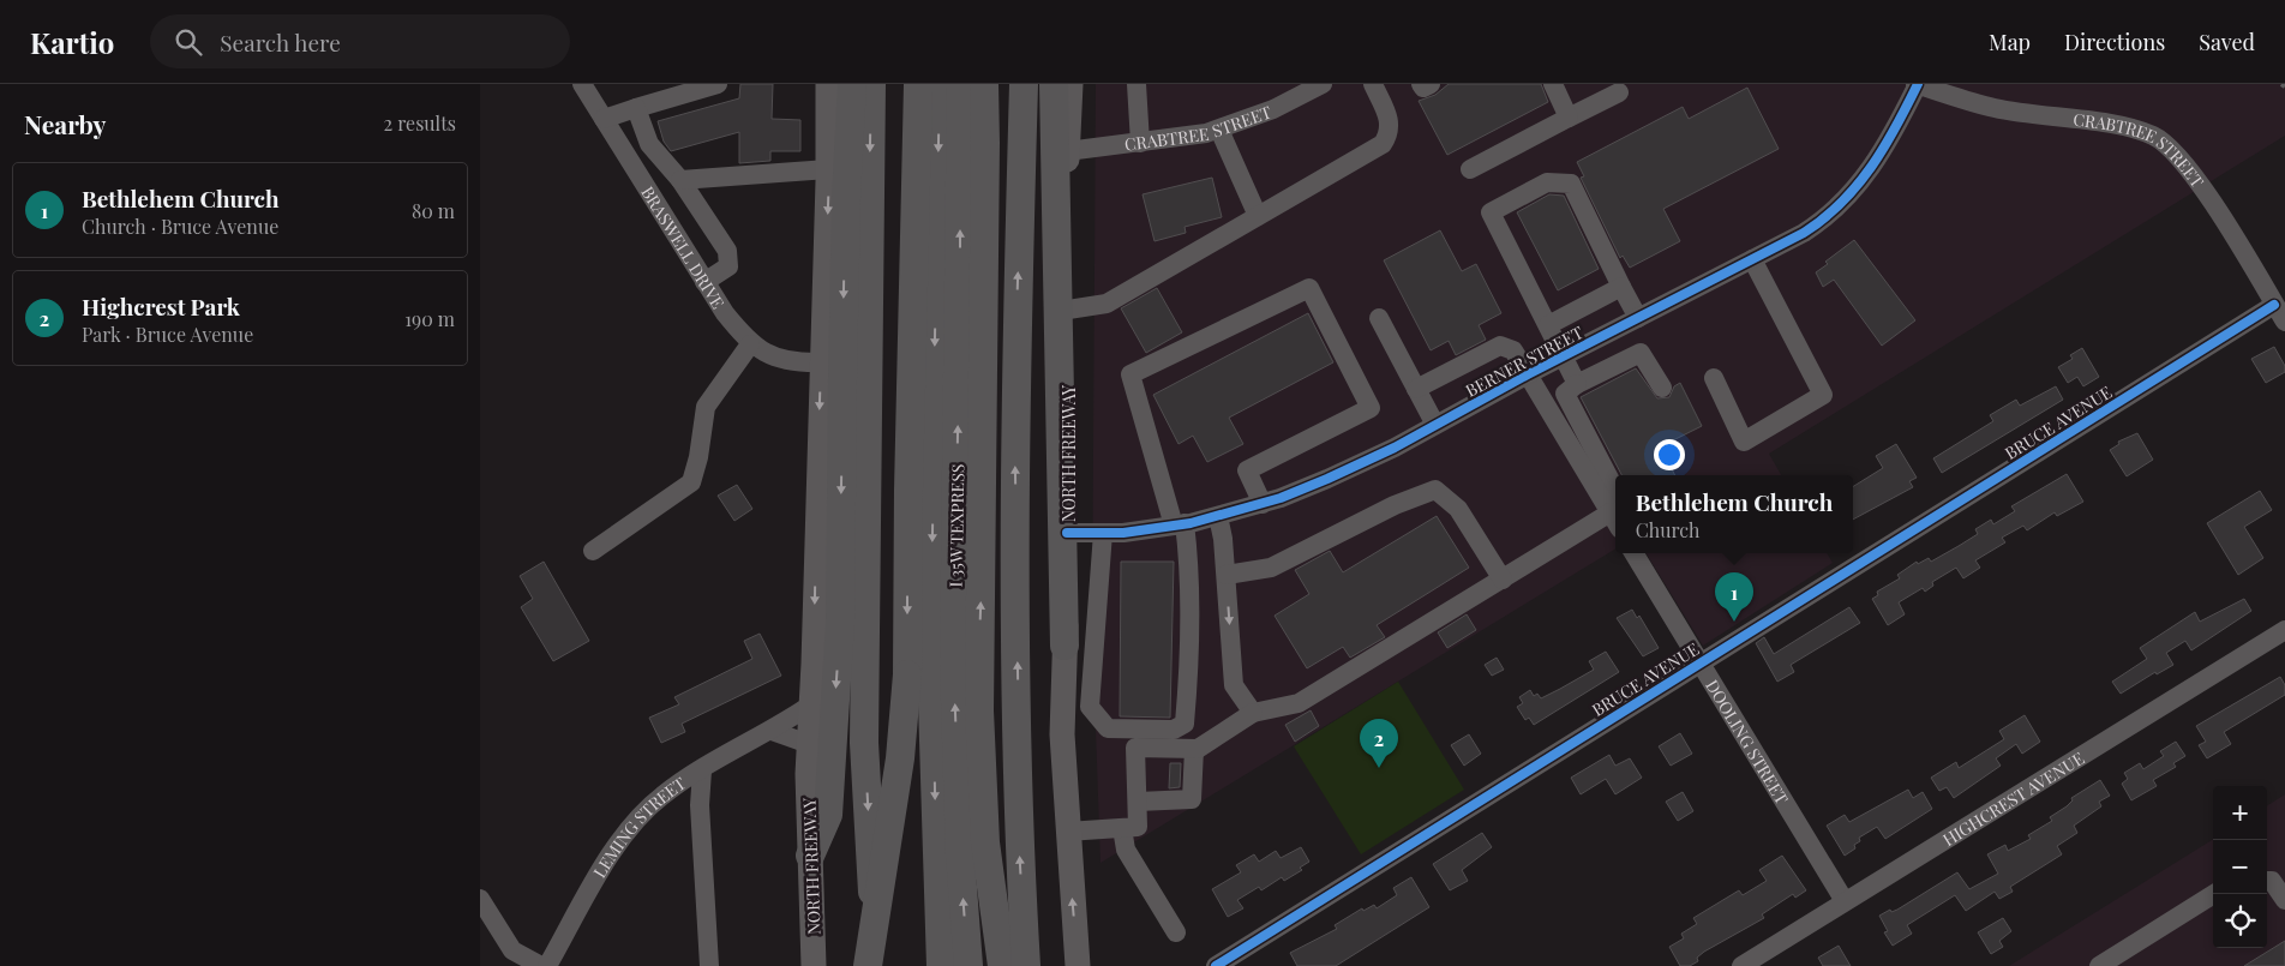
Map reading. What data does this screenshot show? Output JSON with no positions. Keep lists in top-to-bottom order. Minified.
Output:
{"streets":{"highway":["I 35W TEXPRESS"],"main road":["NORTH FREEWAY"],"street":["CRABTREE STREET","BRASWELL DRIVE","BERNER STREET","BRUCE AVENUE","DOOLING STREET","HIGHCREST AVENUE","LEMING STREET"]},"crossings":[["CRABTREE STREET","BERNER STREET"],["CRABTREE STREET","BRUCE AVENUE"],["CRABTREE STREET","NORTH FREEWAY"],["BRASWELL DRIVE","NORTH FREEWAY"],["BERNER STREET","NORTH FREEWAY"],["BRUCE AVENUE","DOOLING STREET"],["NORTH FREEWAY","LEMING STREET"],["DOOLING STREET","HIGHCREST AVENUE"]],"page":{"header":"Kartio","search":"Search here","nav":["Map","Directions","Saved"],"heading":["Nearby","2 results"],"list":[{"mark":"1","name":"Bethlehem Church","note":"Church · Bruce Avenue","value":"80 m"},{"mark":"2","name":"Highcrest Park","note":"Park · Bruce Avenue","value":"190 m"}],"popup":["Bethlehem Church","Church"],"pins":["1","2"],"map_buttons":["+","−"]}}
